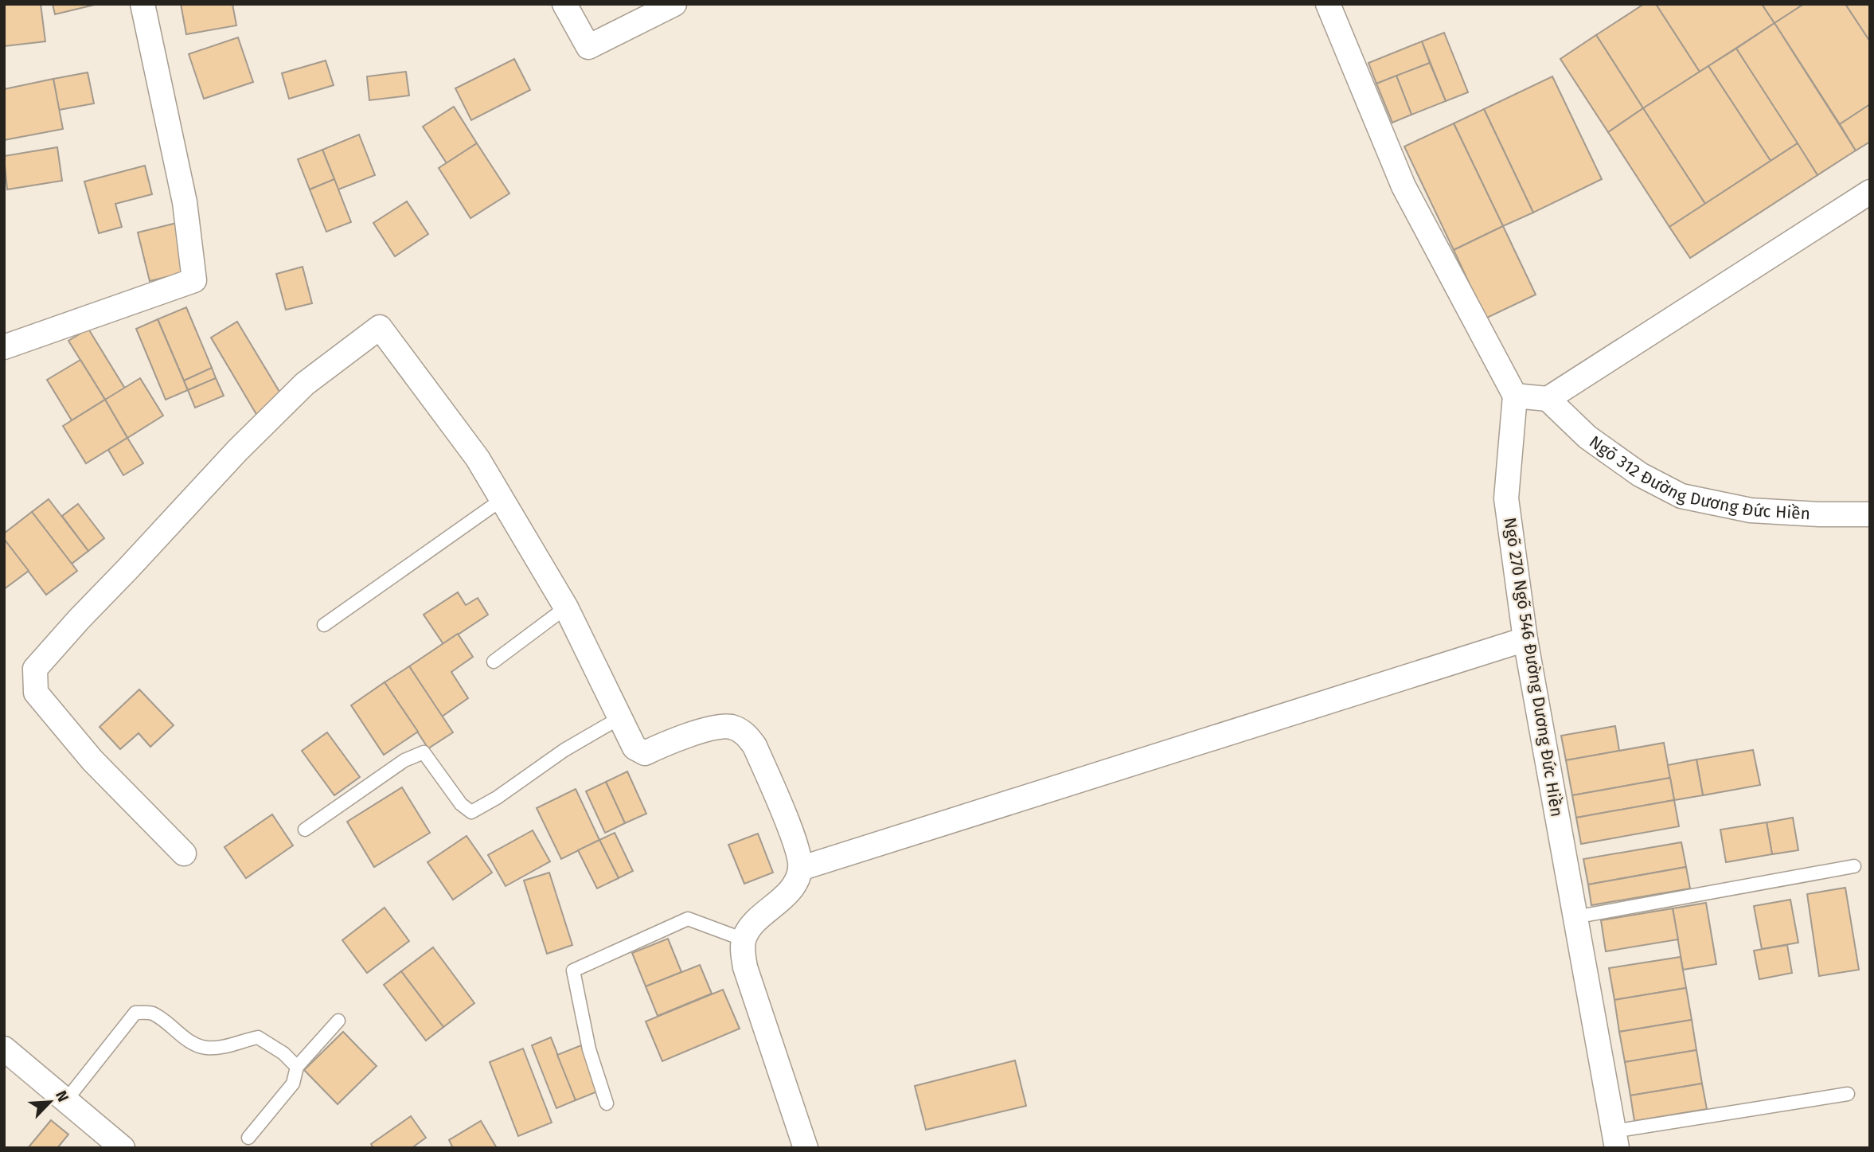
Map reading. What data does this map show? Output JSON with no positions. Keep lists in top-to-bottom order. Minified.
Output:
{"streets":{"street":["Ngõ 312 Đường Dương Đức Hiền","Ngõ 270 Ngõ 546 Đường Dương Đức Hiền"]},"north":"top right"}
